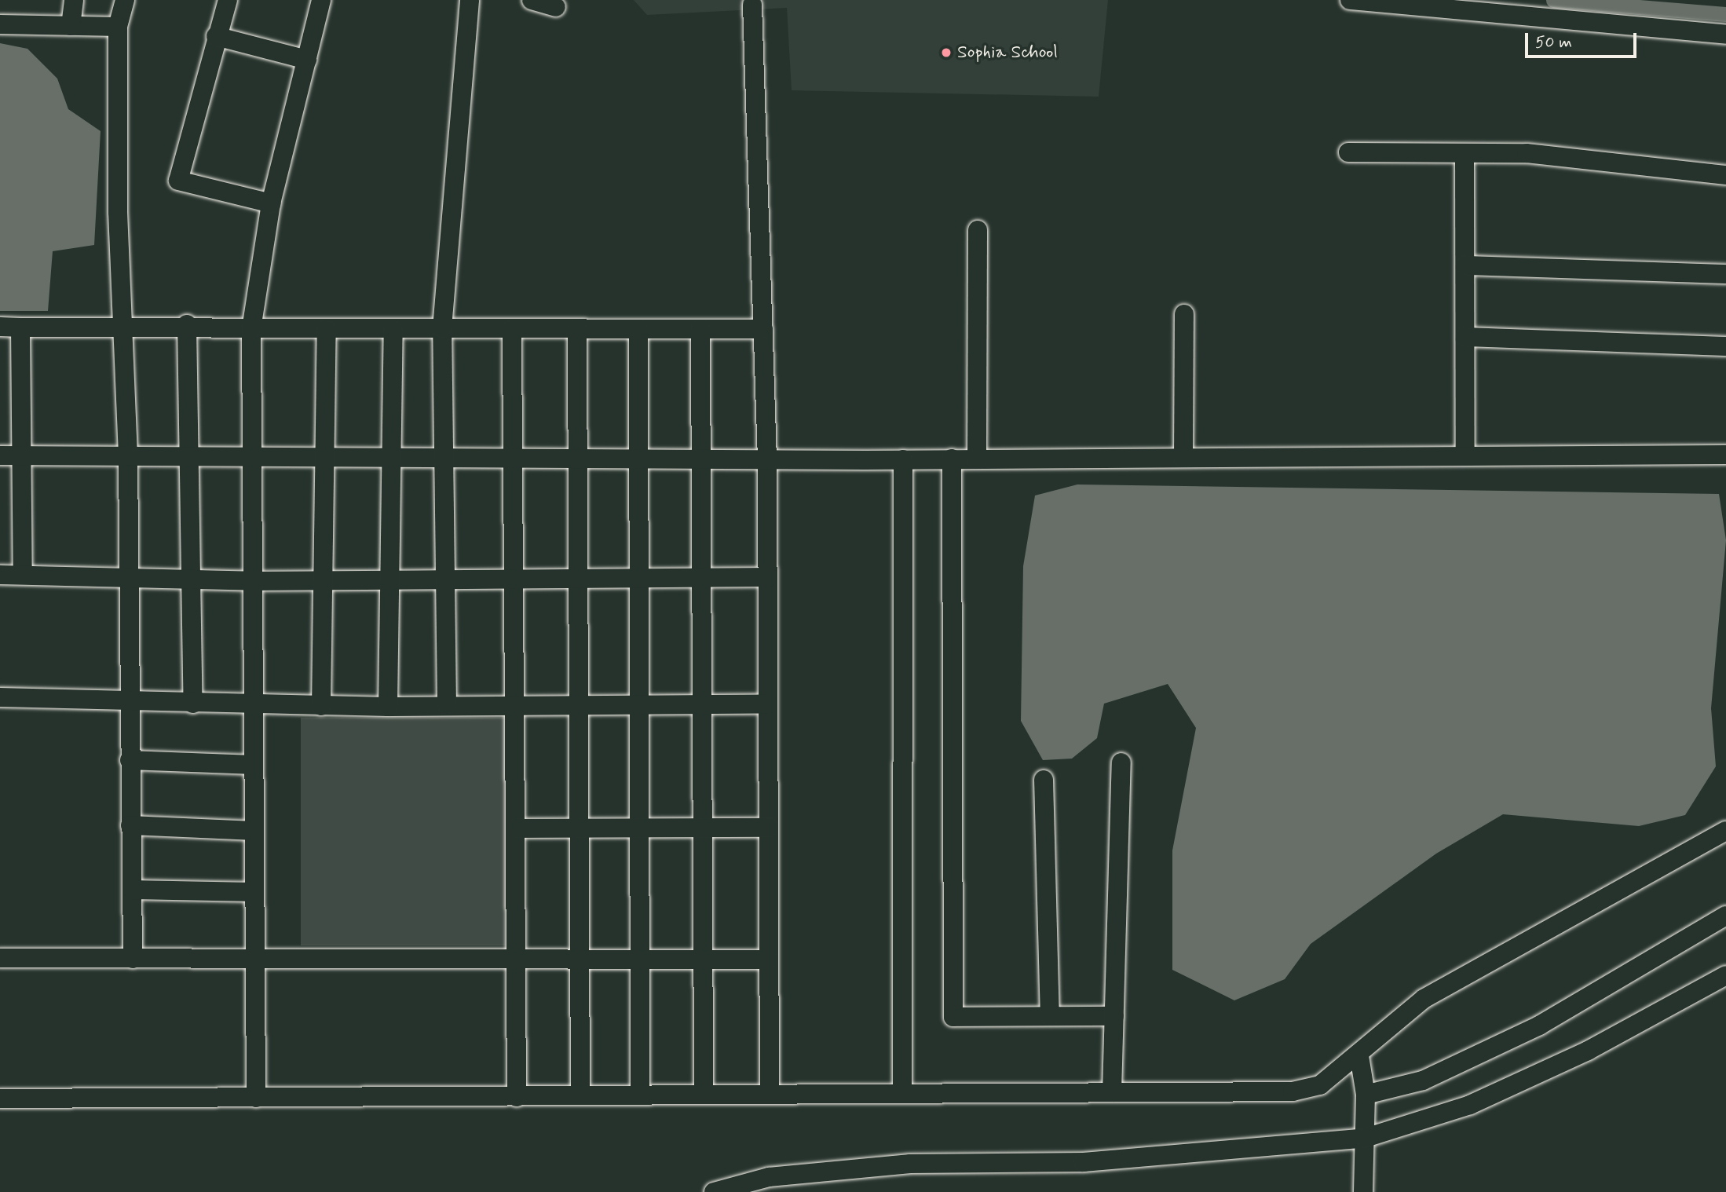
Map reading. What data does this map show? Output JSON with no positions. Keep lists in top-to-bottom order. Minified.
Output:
{"places":["Sophia School"],"scale_bar":"50 m"}
